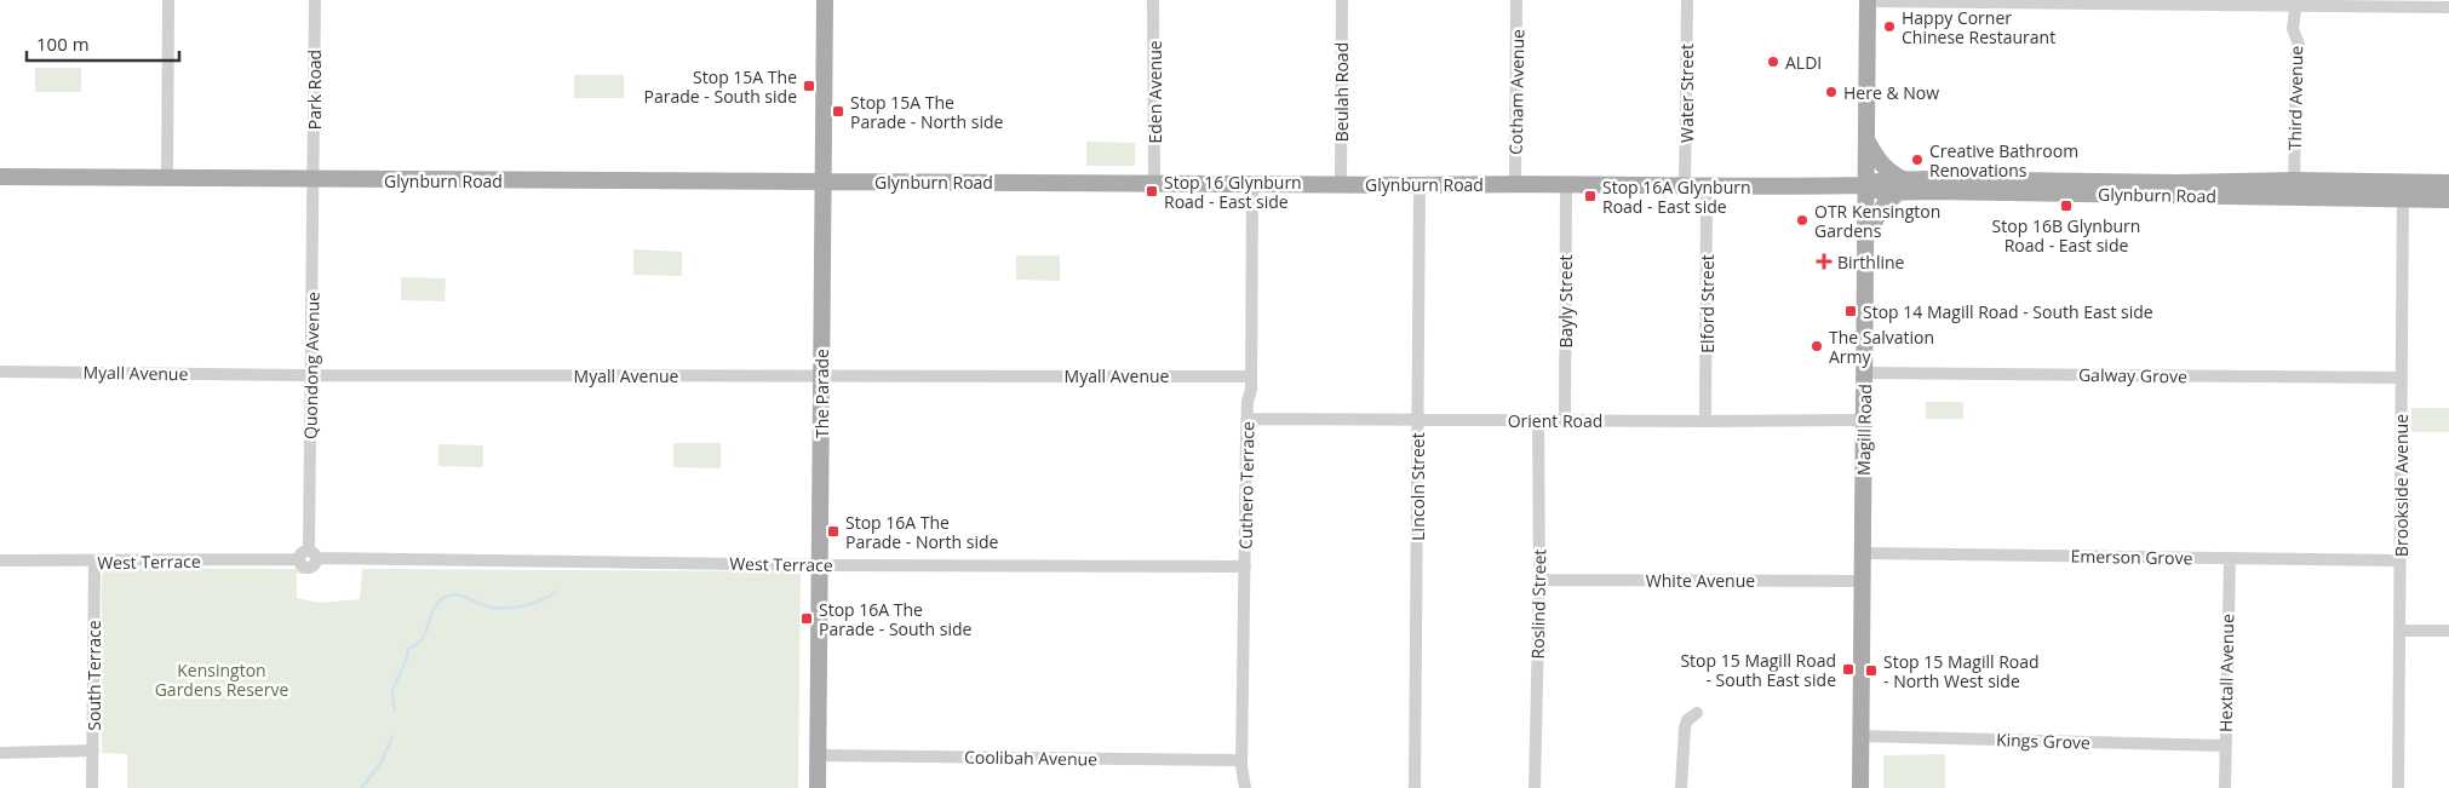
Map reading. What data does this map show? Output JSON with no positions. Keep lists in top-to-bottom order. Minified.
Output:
{"streets":{"main road":["Glynburn Road","The Parade","Magill Road"],"street":["Park Road","Eden Avenue","Beulah Road","Cotham Avenue","Water Street","Third Avenue","Bayly Street","Elford Street","Quondong Avenue","Myall Avenue","Galway Grove","Orient Road","Cuthero Terrace","Brookside Avenue","Lincoln Street","Emerson Grove","West Terrace","White Avenue","Roslind Street","Hextall Avenue","South Terrace","Kings Grove","Coolibah Avenue"]},"crossings":[["Park Road","Glynburn Road"],["Park Road","Quondong Avenue"],["Eden Avenue","Glynburn Road"],["Beulah Road","Glynburn Road"],["Cotham Avenue","Glynburn Road"],["Water Street","Glynburn Road"],["Third Avenue","Glynburn Road"],["Glynburn Road","Bayly Street"],["Glynburn Road","Elford Street"],["Glynburn Road","Quondong Avenue"],["Glynburn Road","The Parade"],["Glynburn Road","Magill Road"],["Glynburn Road","Cuthero Terrace"],["Glynburn Road","Brookside Avenue"],["Glynburn Road","Lincoln Street"],["Bayly Street","Orient Road"],["Elford Street","Orient Road"],["Quondong Avenue","Myall Avenue"],["Quondong Avenue","West Terrace"],["Myall Avenue","The Parade"],["Myall Avenue","Cuthero Terrace"],["Galway Grove","Magill Road"],["Galway Grove","Brookside Avenue"],["The Parade","West Terrace"],["The Parade","Coolibah Avenue"],["Orient Road","Magill Road"],["Orient Road","Cuthero Terrace"],["Orient Road","Lincoln Street"],["Orient Road","Roslind Street"],["Magill Road","Emerson Grove"],["Magill Road","White Avenue"],["Magill Road","Kings Grove"],["Cuthero Terrace","West Terrace"],["Cuthero Terrace","Coolibah Avenue"],["Brookside Avenue","Emerson Grove"],["Emerson Grove","Hextall Avenue"],["West Terrace","South Terrace"],["White Avenue","Roslind Street"],["Hextall Avenue","Kings Grove"]],"parks":["Kensington Gardens Reserve"],"places":{"other":["Happy Corner Chinese Restaurant","ALDI","Here & Now","Creative Bathroom Renovations","OTR Kensington Gardens","The Salvation Army"],"transit":["Stop 15A The Parade - South side","Stop 15A The Parade - North side","Stop 16 Glynburn Road - East side","Stop 16A Glynburn Road - East side","Stop 16B Glynburn Road - East side","Stop 14 Magill Road - South East side","Stop 16A The Parade - North side","Stop 16A The Parade - South side","Stop 15 Magill Road - South East side","Stop 15 Magill Road - North West side"],"health":["Birthline"]},"scale_bar":"100 m"}
